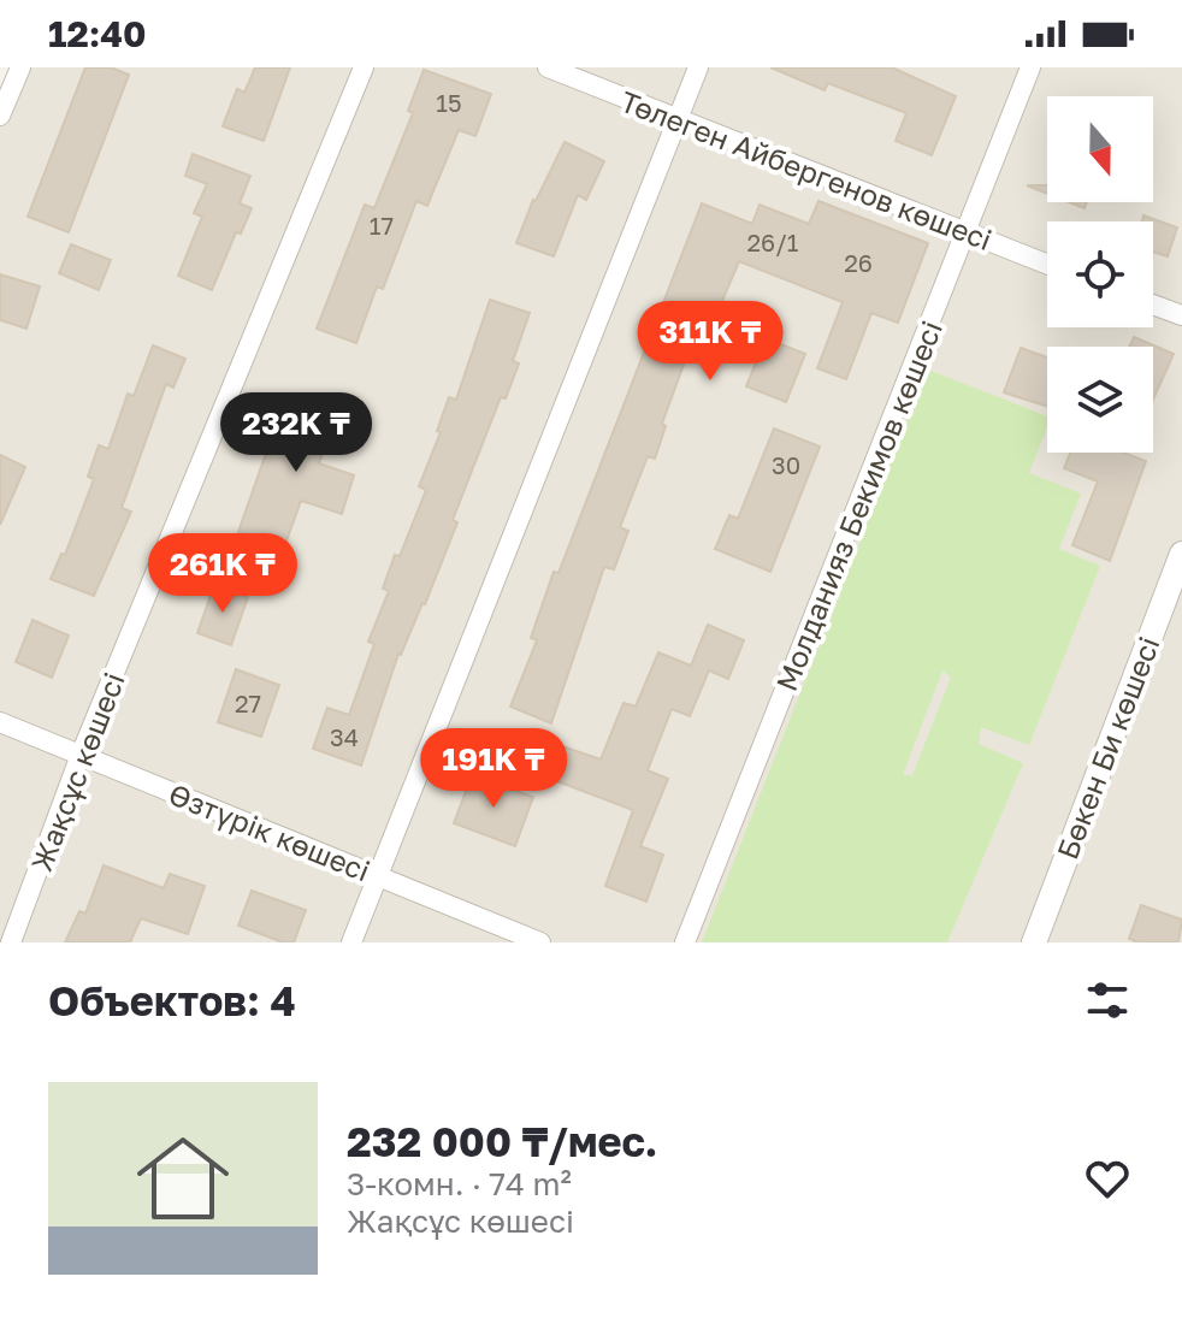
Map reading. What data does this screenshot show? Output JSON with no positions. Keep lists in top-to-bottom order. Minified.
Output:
{"streets":{"street":["Төлеген Айбергенов көшесі","Молданияз Бекимов көшесі","Бөкен Би көшесі","Жақсұс көшесі","Өзтүрік көшесі"]},"crossings":[["Төлеген Айбергенов көшесі","Молданияз Бекимов көшесі"],["Жақсұс көшесі","Өзтүрік көшесі"]],"house_numbers":["15","17","26/1","26","30","27","34"],"north":"bottom","page":{"status":"12:40","price":["311K ₸","232K ₸","261K ₸","191K ₸"],"heading":"Объектов: 4","list":[{"name":"232 000 ₸/мес.","note":"3-комн. · 74 m² · Жақсұс көшесі"}]}}
